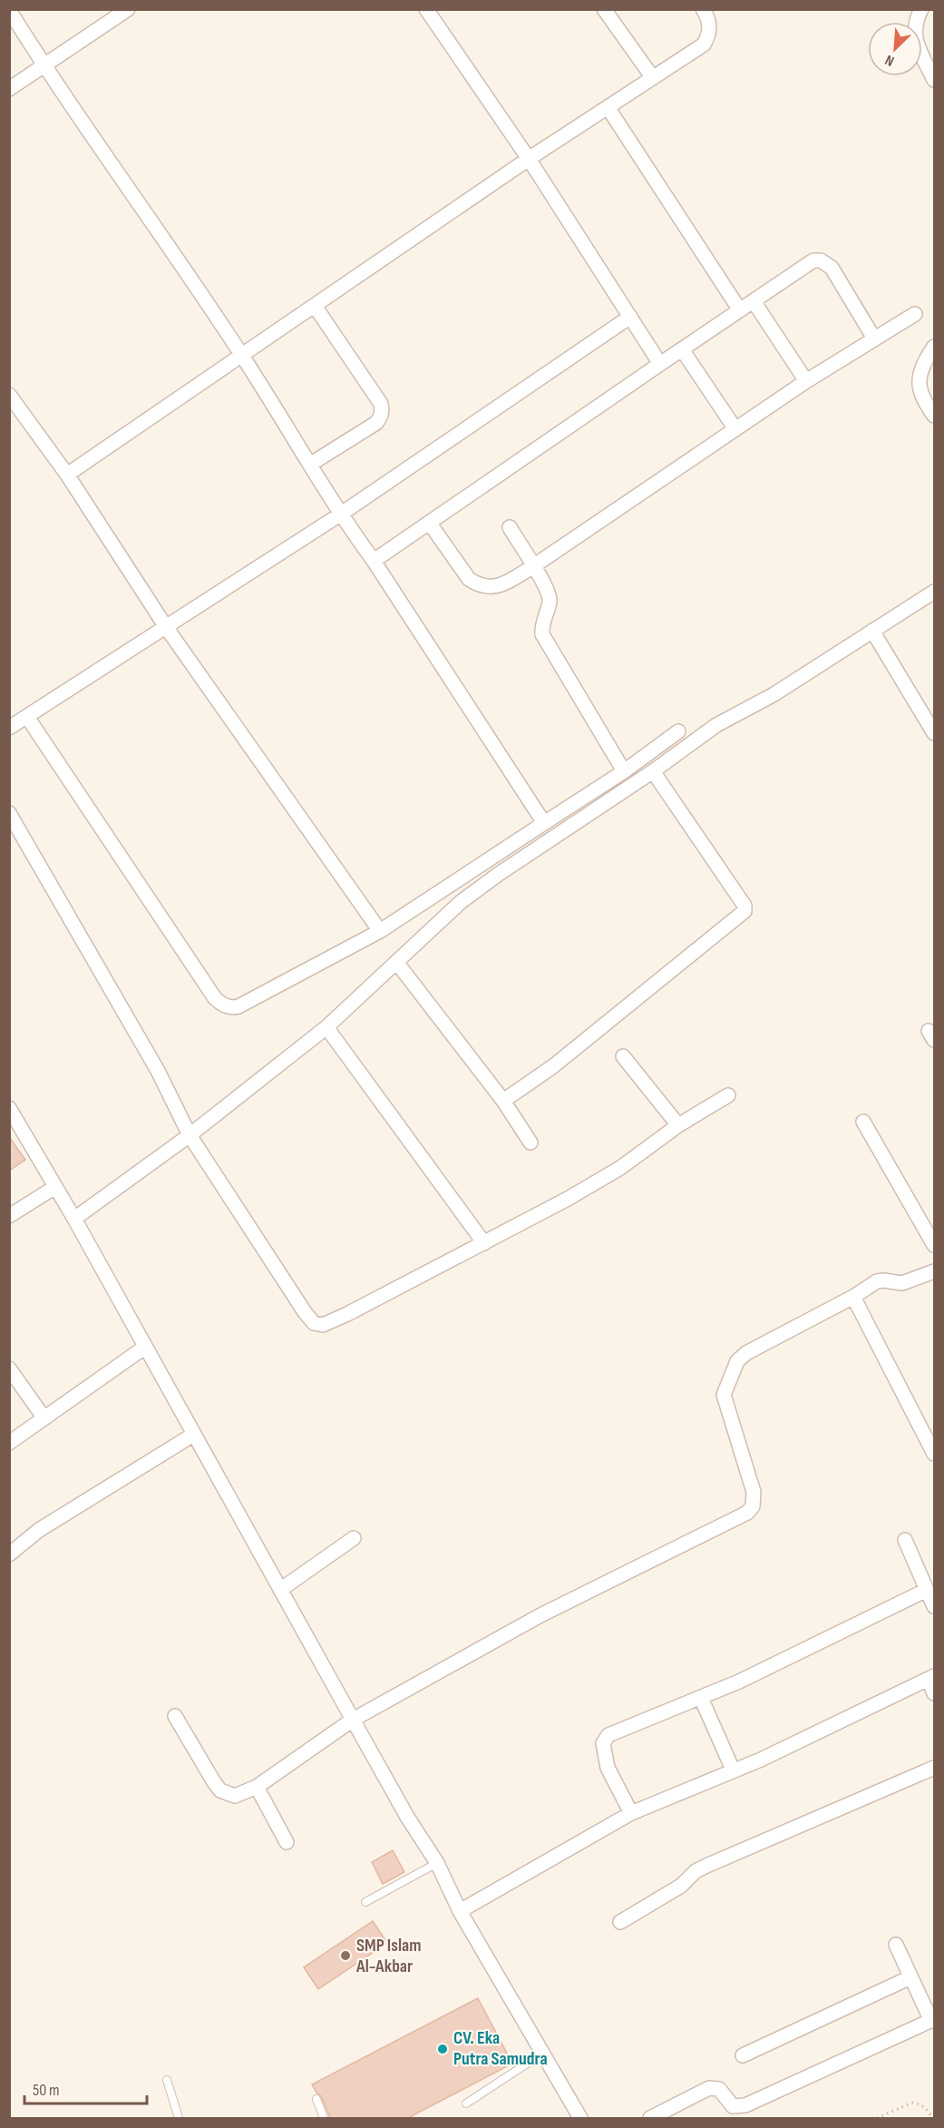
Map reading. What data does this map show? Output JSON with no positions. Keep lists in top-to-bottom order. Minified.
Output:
{"places":["SMP Islam Al-Akbar","CV. Eka Putra Samudra"],"scale_bar":"50 m","north":"bottom left"}
